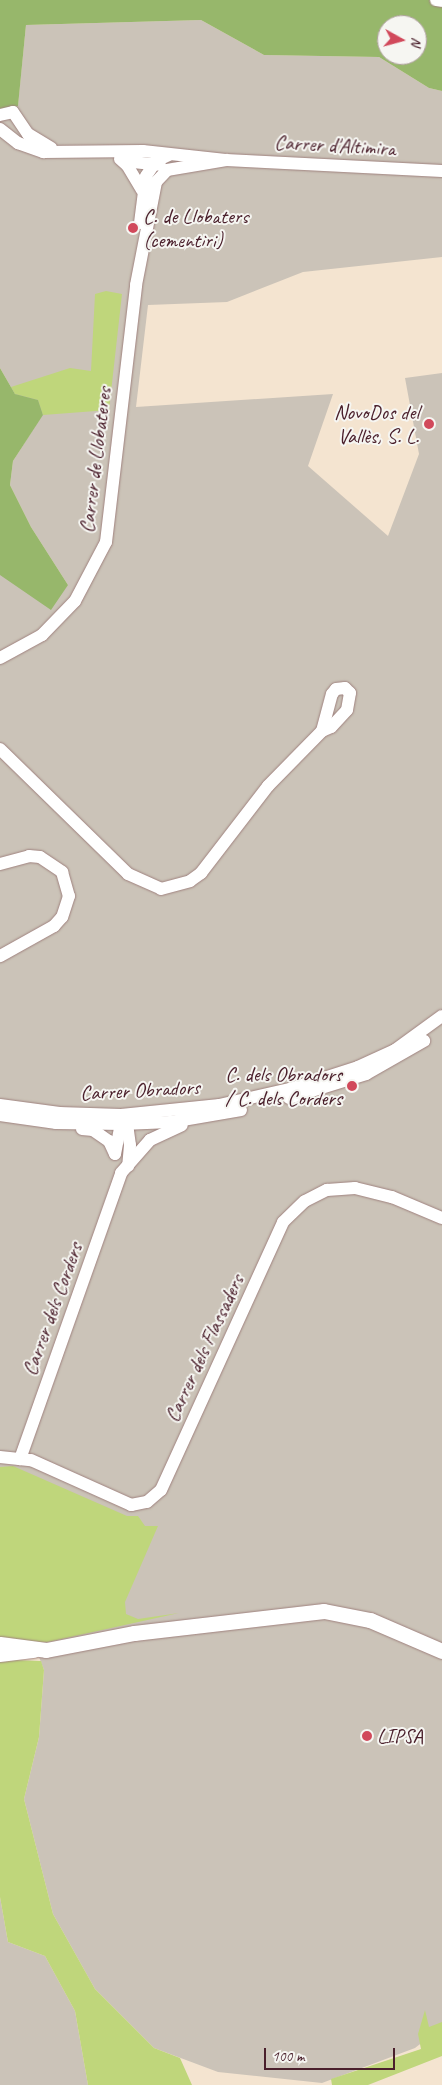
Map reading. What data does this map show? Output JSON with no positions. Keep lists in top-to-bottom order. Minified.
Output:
{"streets":{"street":["Carrer d'Altimira","Carrer de Llobateres","Carrer Obradors","Carrer dels Corders","Carrer dels Flassaders"]},"crossings":[["Carrer d'Altimira","Carrer de Llobateres"],["Carrer dels Corders","Carrer dels Flassaders"]],"places":["C. de Llobaters (cementiri)","NovoDos del Vallès, S. L.","C. dels Obradors / C. dels Corders","LIPSA"],"scale_bar":"100 m","north":"right"}
